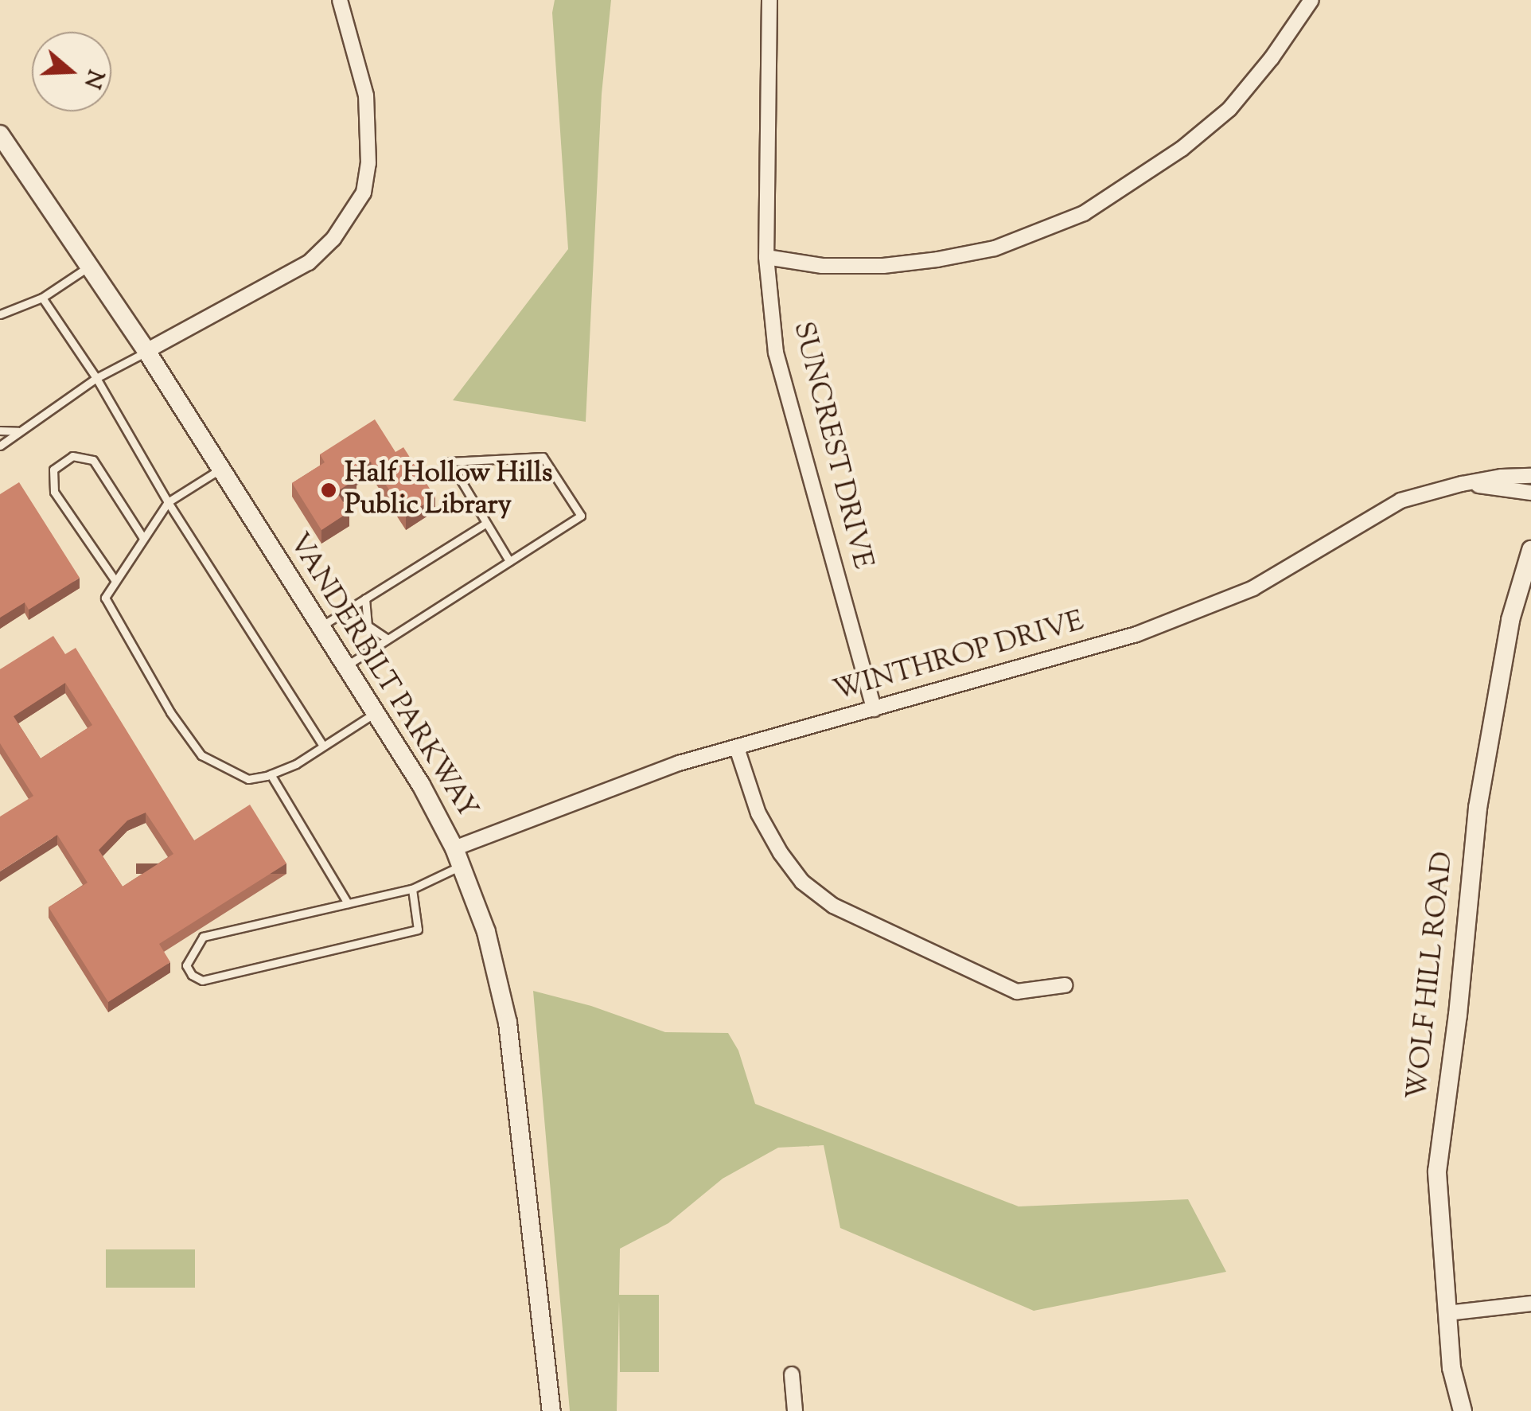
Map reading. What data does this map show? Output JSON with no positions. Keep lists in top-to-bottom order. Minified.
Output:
{"streets":{"main road":["VANDERBILT PARKWAY","WOLF HILL ROAD"],"street":["SUNCREST DRIVE","WINTHROP DRIVE"]},"crossings":[["SUNCREST DRIVE","WINTHROP DRIVE"],["WINTHROP DRIVE","VANDERBILT PARKWAY"]],"places":["Half Hollow Hills Public Library"],"north":"right"}
